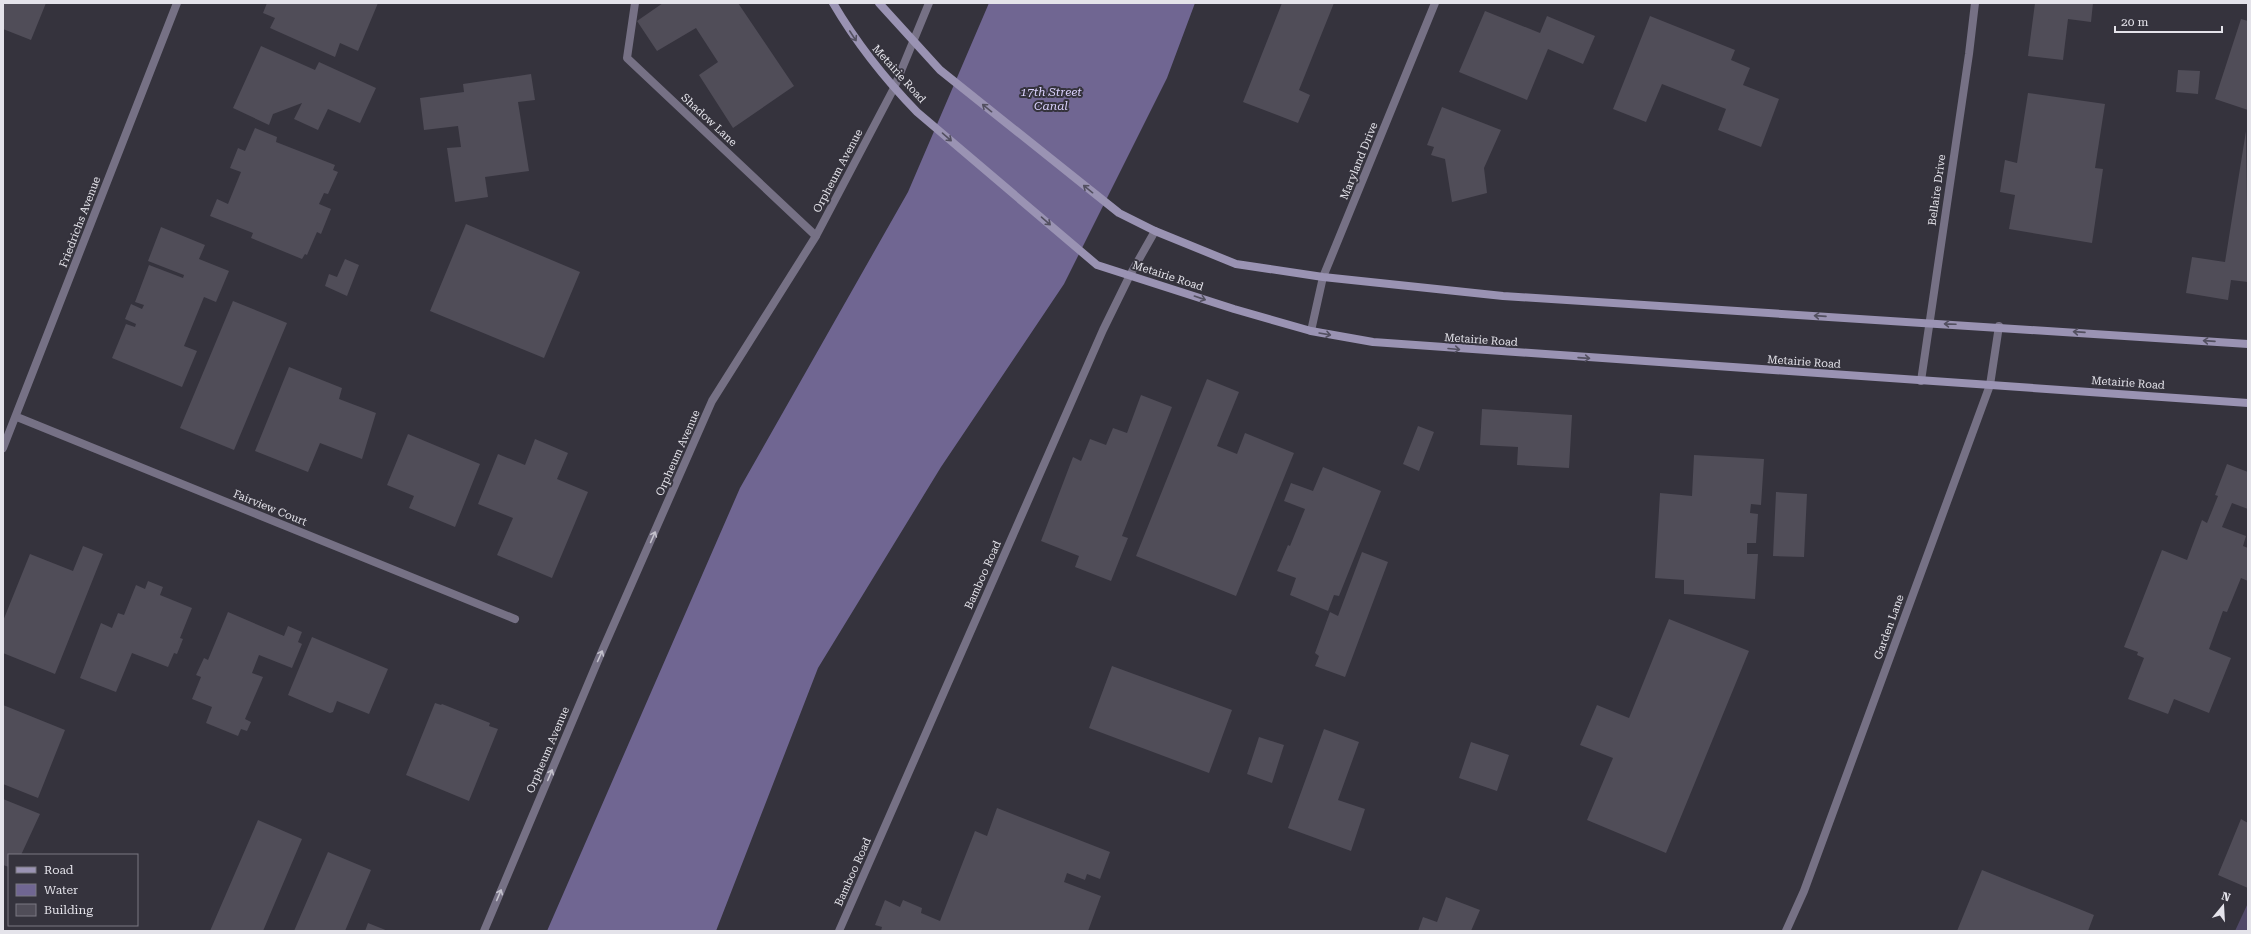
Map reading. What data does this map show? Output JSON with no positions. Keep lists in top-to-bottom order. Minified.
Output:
{"streets":{"main road":["Metairie Road"],"street":["Shadow Lane","Maryland Drive","Orpheum Avenue","Bellaire Drive","Friedrichs Avenue","Fairview Court","Bamboo Road","Garden Lane"]},"crossings":[["Metairie Road","Maryland Drive"],["Metairie Road","Orpheum Avenue"],["Metairie Road","Bellaire Drive"],["Metairie Road","Bamboo Road"],["Metairie Road","Garden Lane"],["Shadow Lane","Orpheum Avenue"],["Friedrichs Avenue","Fairview Court"]],"one_way":["Orpheum Avenue"],"water":["17th Street Canal"],"legend":["Road","Water","Building"],"scale_bar":"20 m","north":"top"}
